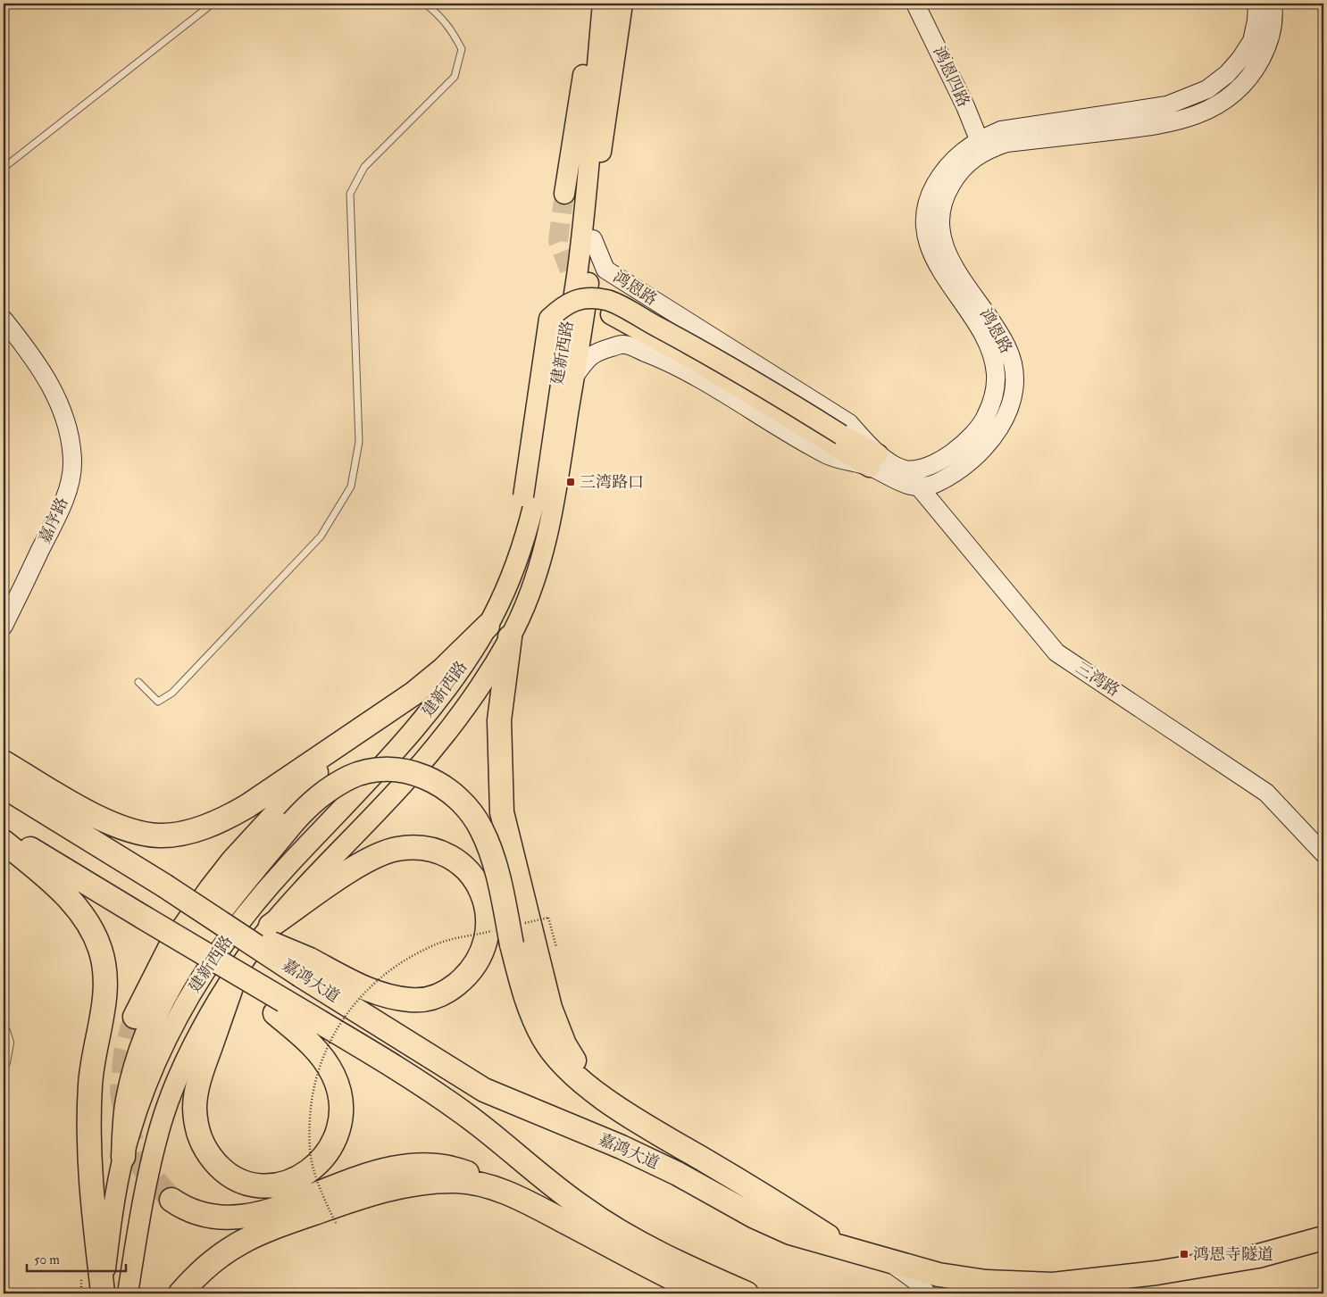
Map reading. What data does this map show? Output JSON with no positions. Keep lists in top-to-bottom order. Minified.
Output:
{"streets":{"highway":["嘉鸿大道"],"main road":["鸿恩四路","鸿恩路","建新西路","嘉序路","三湾路"]},"crossings":[["鸿恩四路","鸿恩路"],["鸿恩路","建新西路"],["鸿恩路","三湾路"]],"places":{"transit":["三湾路口","鸿恩寺隧道"]},"scale_bar":"50 m"}
